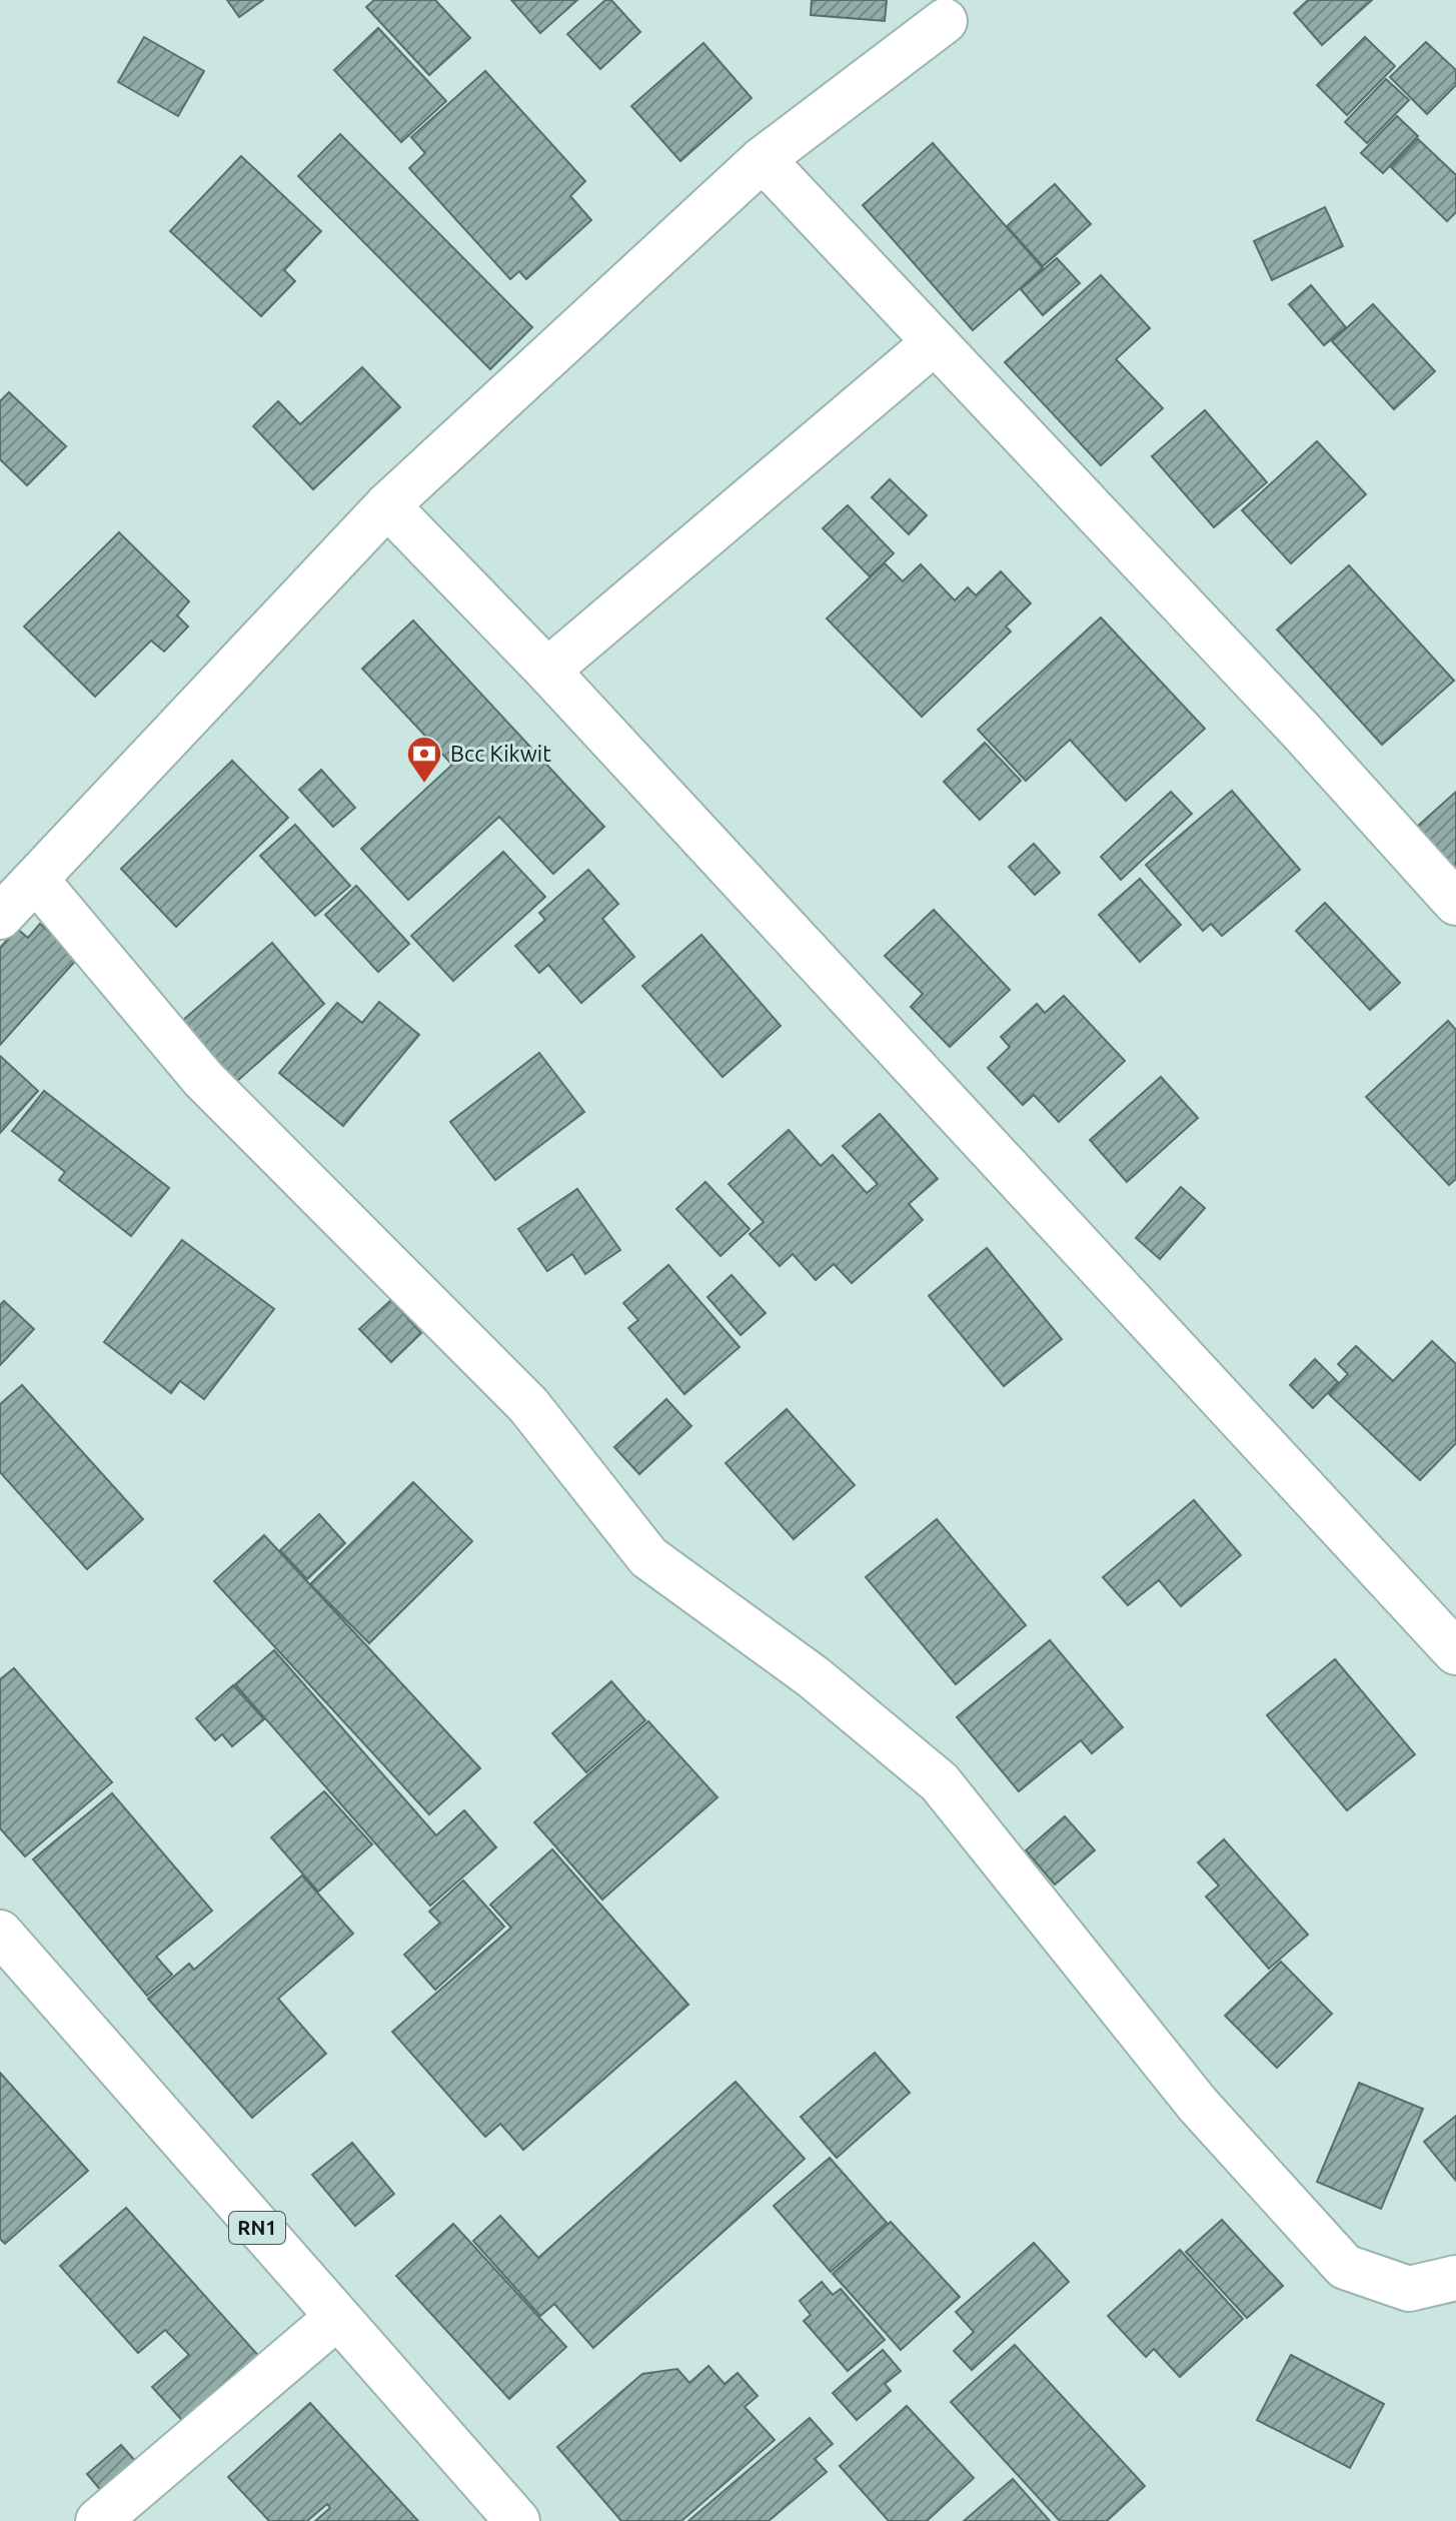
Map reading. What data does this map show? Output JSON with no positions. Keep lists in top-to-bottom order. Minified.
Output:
{"streets":{"main road":["RN1"]},"places":{"bank":["Bcc Kikwit"]}}
